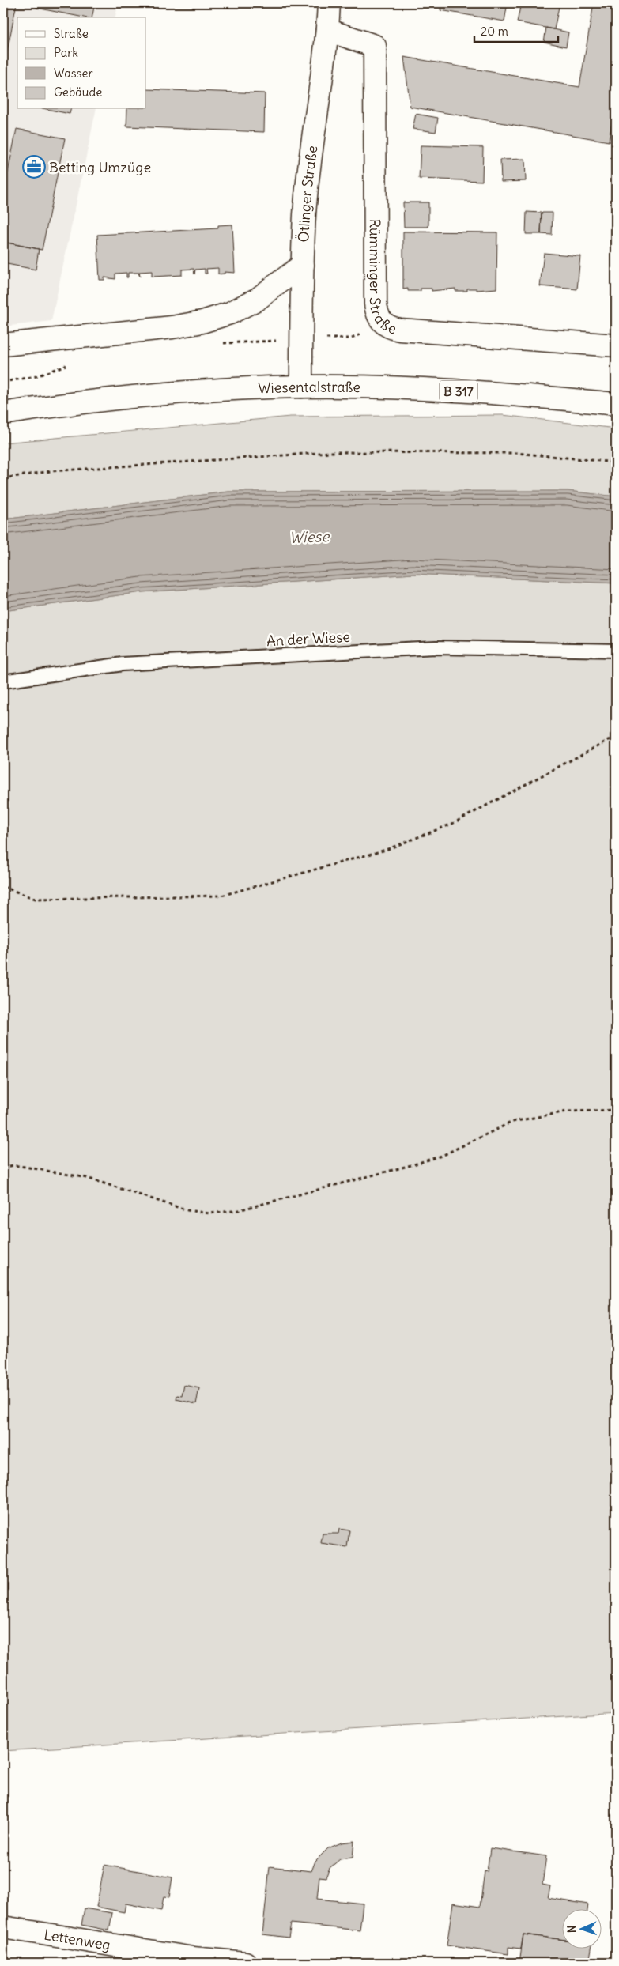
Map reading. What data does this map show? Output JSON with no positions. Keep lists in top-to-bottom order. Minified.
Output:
{"streets":{"street":["Ötlinger Straße","Rümminger Straße","Wiesentalstraße","B 317","Lettenweg"],"lane":["An der Wiese"]},"crossings":[["Ötlinger Straße","Rümminger Straße"],["Ötlinger Straße","Wiesentalstraße"]],"water":["Wiese"],"places":{"office":["Betting Umzüge"]},"legend":["Straße","Park","Wasser","Gebäude"],"scale_bar":"20 m","north":"left"}
